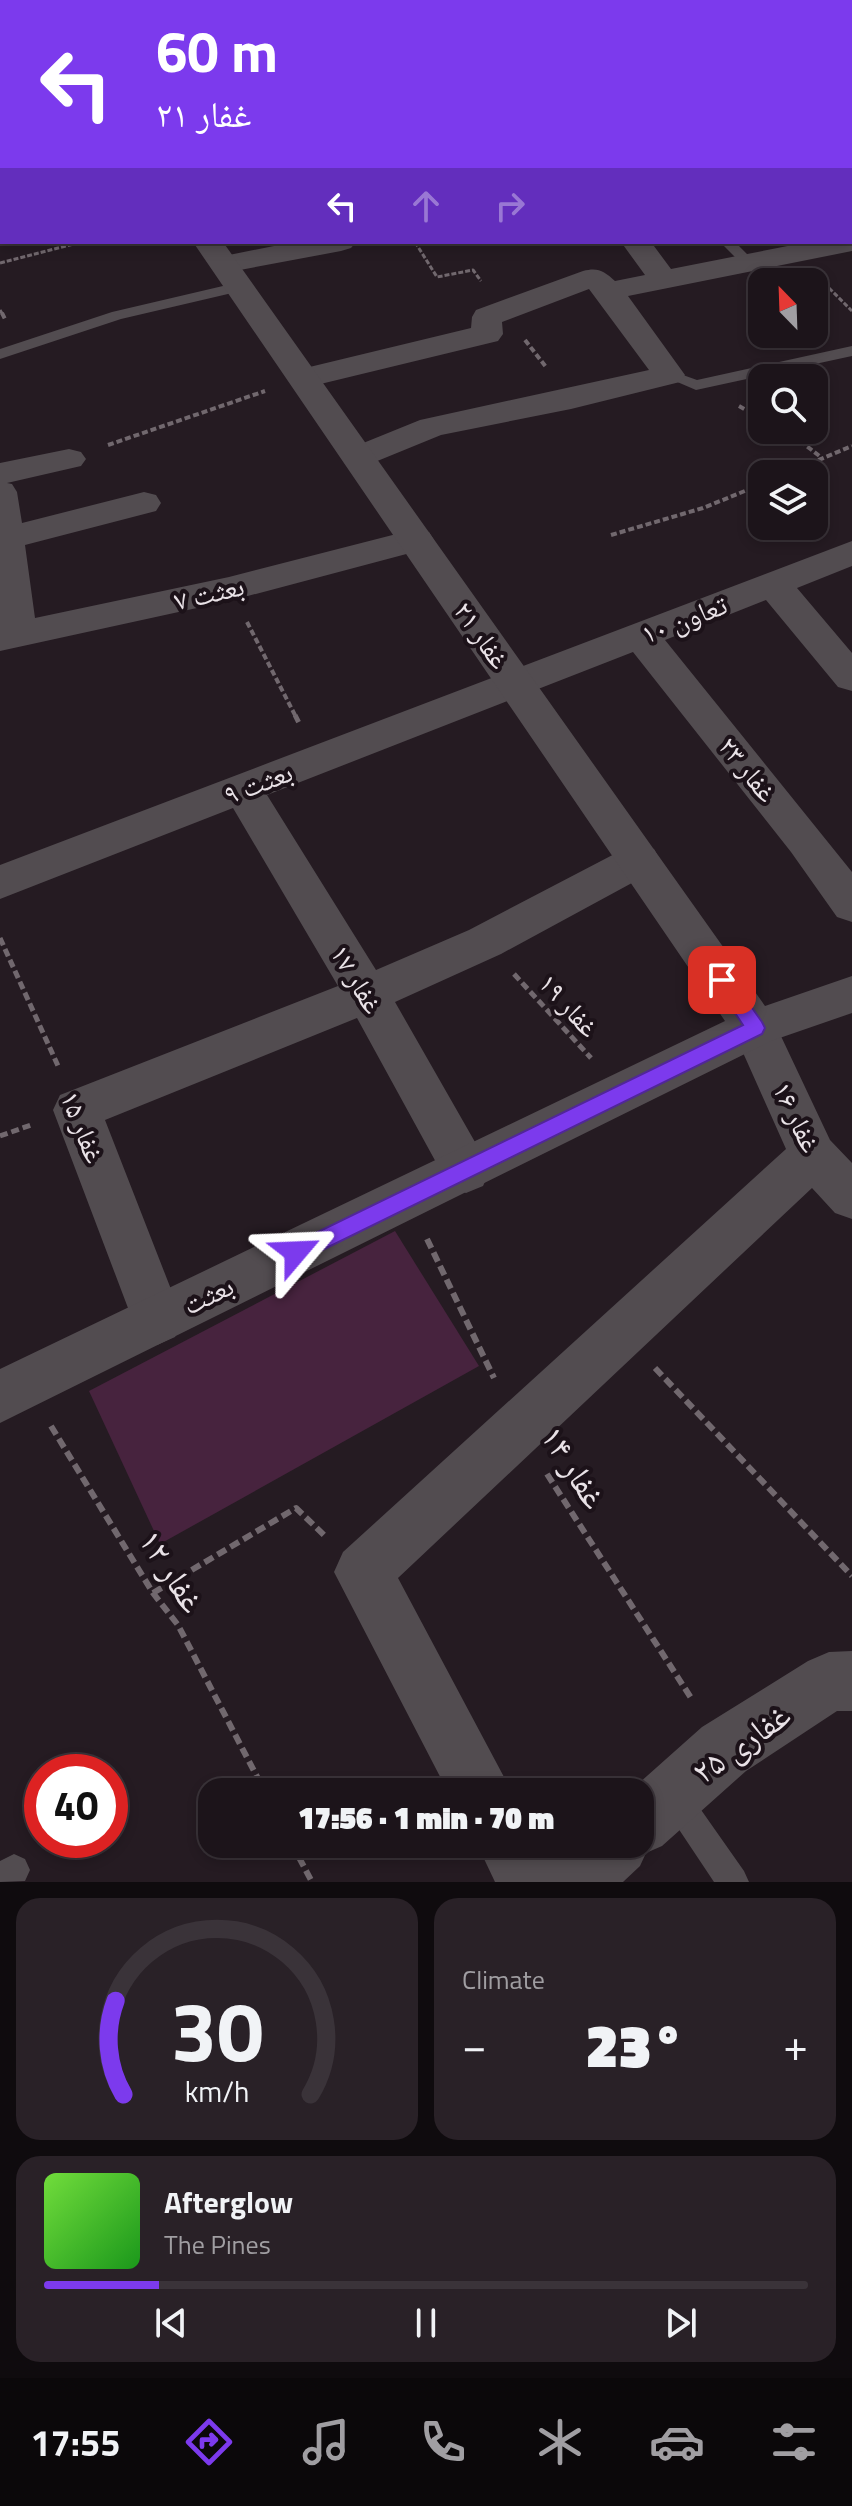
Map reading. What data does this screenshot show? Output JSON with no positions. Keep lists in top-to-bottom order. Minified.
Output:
{"streets":{"street":["بعثت ۷","تعاون ۱۰","غفار ۲۱","غفار ۲۳","بعثت ۹","غفار ۱۷","غفار ۱۶","غفار ۱۵","بعثت","غفاری ۲۵"],"path":["غفار ۱۹","غفار ۱۴","غفار ۱۲"]},"crossings":[["بعثت ۷","غفار ۲۱"],["تعاون ۱۰","غفار ۲۱"],["تعاون ۱۰","غفار ۲۳"],["تعاون ۱۰","بعثت ۹"],["غفار ۲۱","بعثت ۹"],["غفار ۲۱","غفار ۱۶"],["غفار ۲۱","بعثت"],["بعثت ۹","غفار ۱۷"],["غفار ۱۷","بعثت"],["غفار ۱۹","بعثت"],["غفار ۱۶","بعثت"],["غفار ۱۵","بعثت"],["بعثت","غفار ۱۴"],["بعثت","غفار ۱۲"],["غفار ۱۴","غفاری ۲۵"]],"north":"top left","page":{"turn":["60 m","غفار ۲۱"],"limit":"40","trip":"17:56 · 1 min · 70 m","tile":"Climate","heat":["−","23°","+"],"song":["Afterglow","The Pines"],"tabs":"17:55","gauge":["30","km/h"]}}
